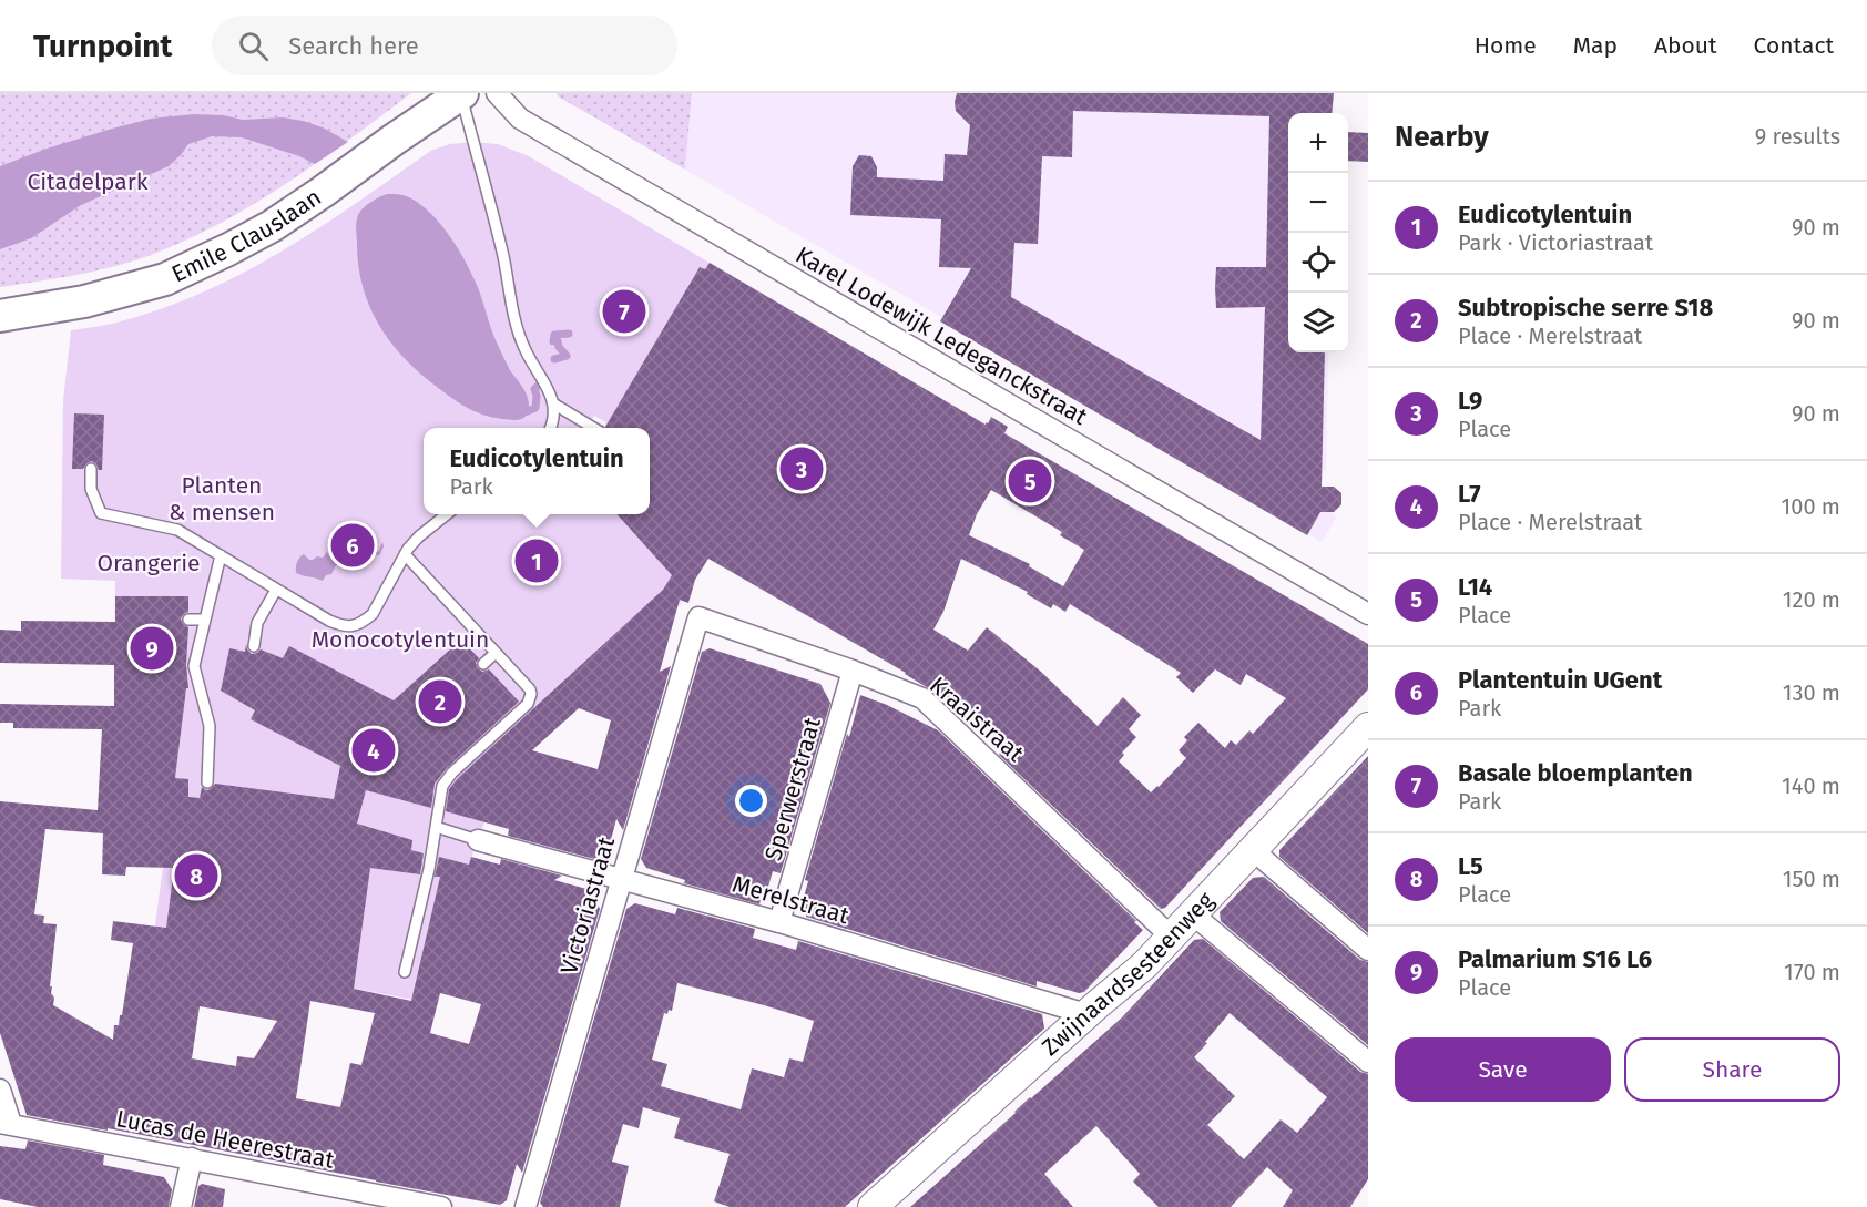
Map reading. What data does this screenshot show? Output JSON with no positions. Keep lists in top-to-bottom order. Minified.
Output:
{"streets":{"main road":["Emile Clauslaan"],"street":["Karel Lodewijk Ledeganckstraat","Kraaistraat","Sperwerstraat","Merelstraat","Victoriastraat","Zwijnaardsesteenweg","Lucas de Heerestraat"]},"crossings":[["Kraaistraat","Sperwerstraat"],["Kraaistraat","Victoriastraat"],["Kraaistraat","Zwijnaardsesteenweg"],["Sperwerstraat","Merelstraat"],["Merelstraat","Victoriastraat"],["Merelstraat","Zwijnaardsesteenweg"]],"parks":["Citadelpark","Planten & mensen","Orangerie","Monocotylentuin"],"page":{"header":"Turnpoint","search":"Search here","nav":["Home","Map","About","Contact"],"heading":["Nearby","9 results"],"map_buttons":["+","−"],"list":[{"mark":"1","name":"Eudicotylentuin","note":"Park · Victoriastraat","value":"90 m"},{"mark":"2","name":"Subtropische serre S18","note":"Place · Merelstraat","value":"90 m"},{"mark":"3","name":"L9","note":"Place","value":"90 m"},{"mark":"4","name":"L7","note":"Place · Merelstraat","value":"100 m"},{"mark":"5","name":"L14","note":"Place","value":"120 m"},{"mark":"6","name":"Plantentuin UGent","note":"Park","value":"130 m"},{"mark":"7","name":"Basale bloemplanten","note":"Park","value":"140 m"},{"mark":"8","name":"L5","note":"Place","value":"150 m"},{"mark":"9","name":"Palmarium S16 L6","note":"Place","value":"170 m"}],"pins":["7","3","5","6","1","9","2","4","8"],"popup":["Eudicotylentuin","Park"],"buttons":["Save","Share"]}}
